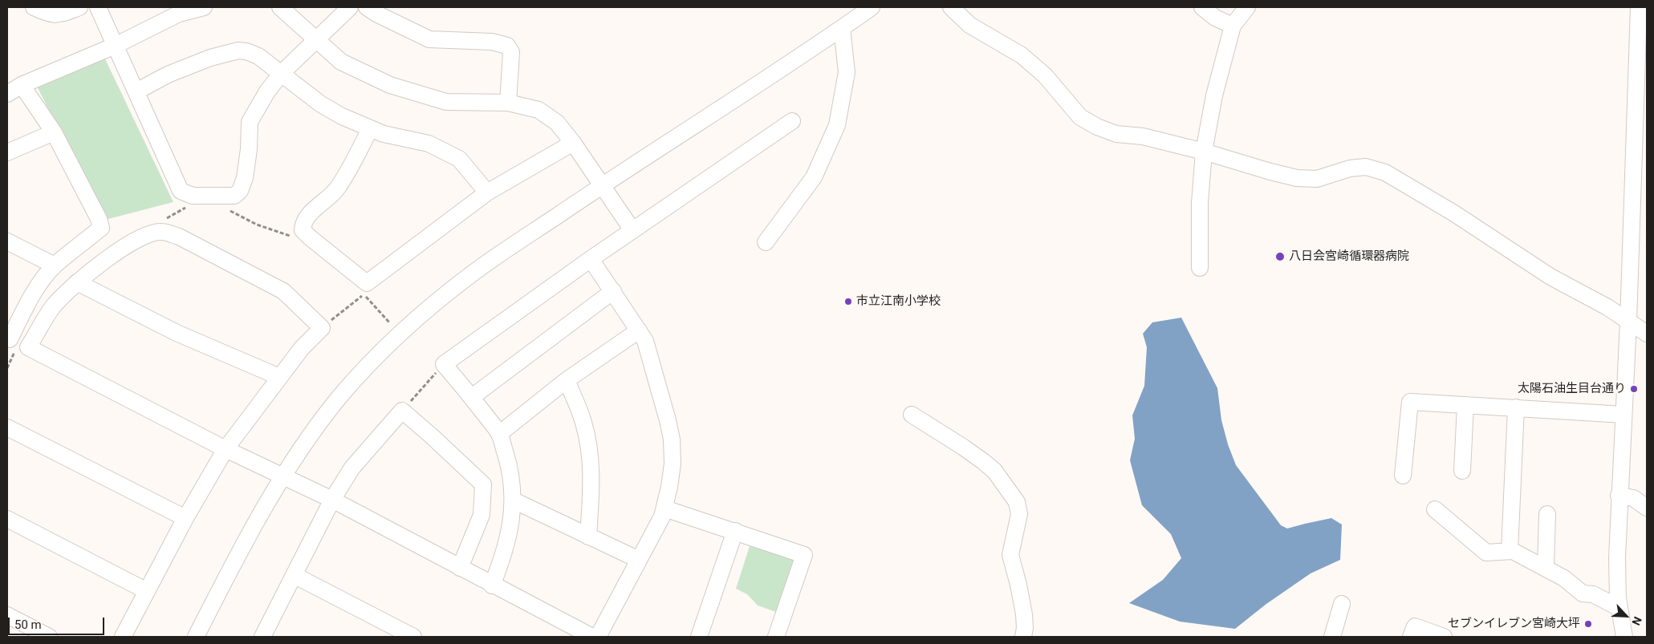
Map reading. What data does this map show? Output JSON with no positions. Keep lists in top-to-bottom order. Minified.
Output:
{"places":["八日会宮崎循環器病院","市立江南小学校","太陽石油生目台通り","セブンイレブン宮崎大坪"],"scale_bar":"50 m","north":"bottom right"}
